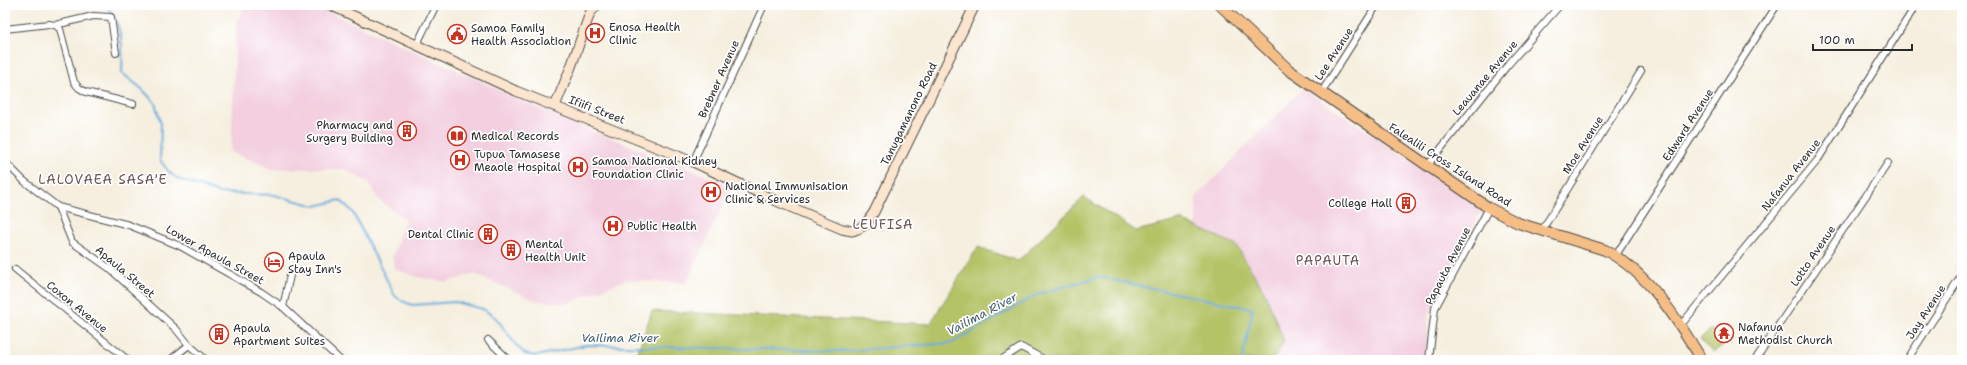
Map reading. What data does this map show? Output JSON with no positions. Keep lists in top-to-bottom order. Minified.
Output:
{"streets":{"main road":["Ifiifi Street","Tanugamanono Road","Falealili Cross Island Road"],"street":["Lee Avenue","Leauanae Avenue","Brebner Avenue","Edward Avenue","Moe Avenue","Nafanua Avenue","Lower Apaula Street","Lotto Avenue","Papauta Avenue","Apaula Street","Coxon Avenue","Jay Avenue"]},"crossings":[["Lee Avenue","Falealili Cross Island Road"],["Leauanae Avenue","Falealili Cross Island Road"],["Brebner Avenue","Ifiifi Street"],["Ifiifi Street","Tanugamanono Road"],["Edward Avenue","Falealili Cross Island Road"],["Moe Avenue","Falealili Cross Island Road"],["Falealili Cross Island Road","Nafanua Avenue"],["Falealili Cross Island Road","Papauta Avenue"],["Lower Apaula Street","Apaula Street"]],"districts":["LALOVAEA SASA'E","LEUFISA","PAPAUTA"],"water":["Vailima River"],"places":{"hospital":["Enosa Health Clinic","Tupua Tamasese Meaole Hospital","Samoa National Kidney Foundation Clinic","National Immunisation Clinic & Services","Public Health"],"public building":["Samoa Family Health Association"],"building":["Pharmacy and Surgery Building","College Hall","Dental Clinic","Mental Health Unit","Apaula Apartment Suites"],"library":["Medical Records"],"hotel":["Apaula Stay Inn's"],"temple":["Nafanua Methodist Church"]},"scale_bar":"100 m"}
